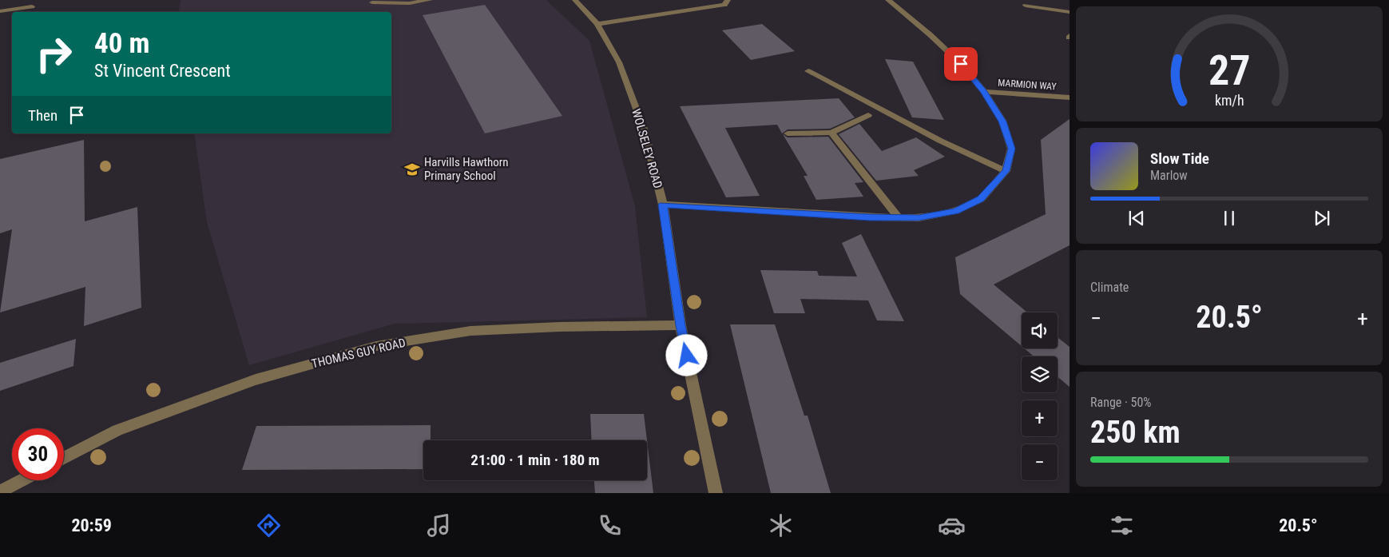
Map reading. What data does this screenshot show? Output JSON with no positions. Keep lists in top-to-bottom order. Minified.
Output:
{"streets":{"street":["MARMION WAY","WOLSELEY ROAD","THOMAS GUY ROAD"]},"crossings":[["WOLSELEY ROAD","THOMAS GUY ROAD"]],"places":{"school or university":["Harvills Hawthorn Primary School"]},"page":{"turn":["40 m","St Vincent Crescent"],"then":"Then","song":["Slow Tide","Marlow"],"tile":["Climate",["Range · 50%","250 km"]],"heat":["−","20.5°","+"],"map_buttons":["+","−"],"limit":"30","trip":"21:00 · 1 min · 180 m","tabs":["20:59","20.5°"],"gauge":["27","km/h"]}}
